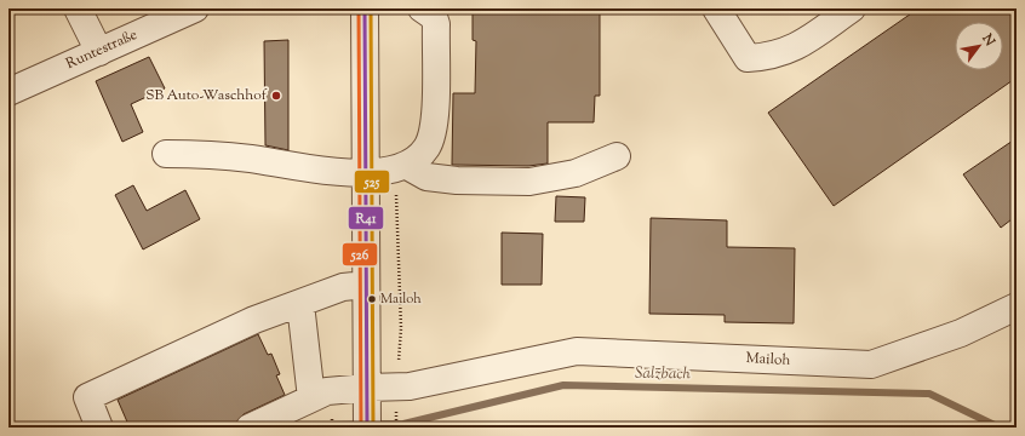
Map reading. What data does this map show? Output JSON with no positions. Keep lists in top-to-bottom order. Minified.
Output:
{"streets":{"street":["Runtestraße","Mailoh"]},"water":["Salzbach"],"places":["SB Auto-Waschhof","Mailoh"],"lines":["transit line R41","transit line 526","transit line 525"],"north":"top right"}
